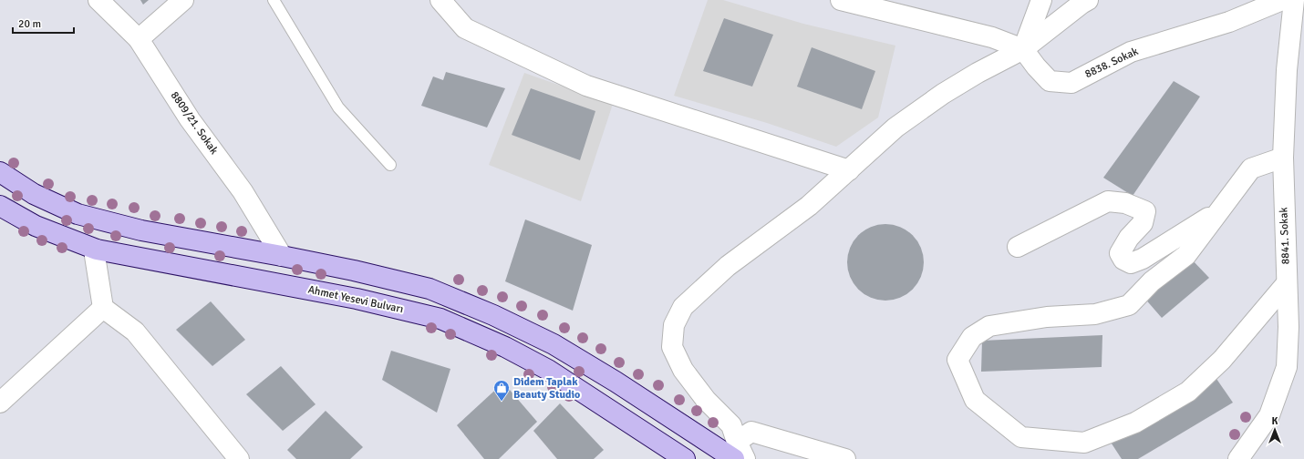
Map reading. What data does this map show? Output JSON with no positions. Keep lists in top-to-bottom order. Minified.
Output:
{"streets":{"street":["8838. Sokak","8809/21. Sokak","8841. Sokak","Ahmet Yesevi Bulvarı"]},"places":{"shop":["Didem Taplak Beauty Studio"]},"scale_bar":"20 m","north":"top"}
